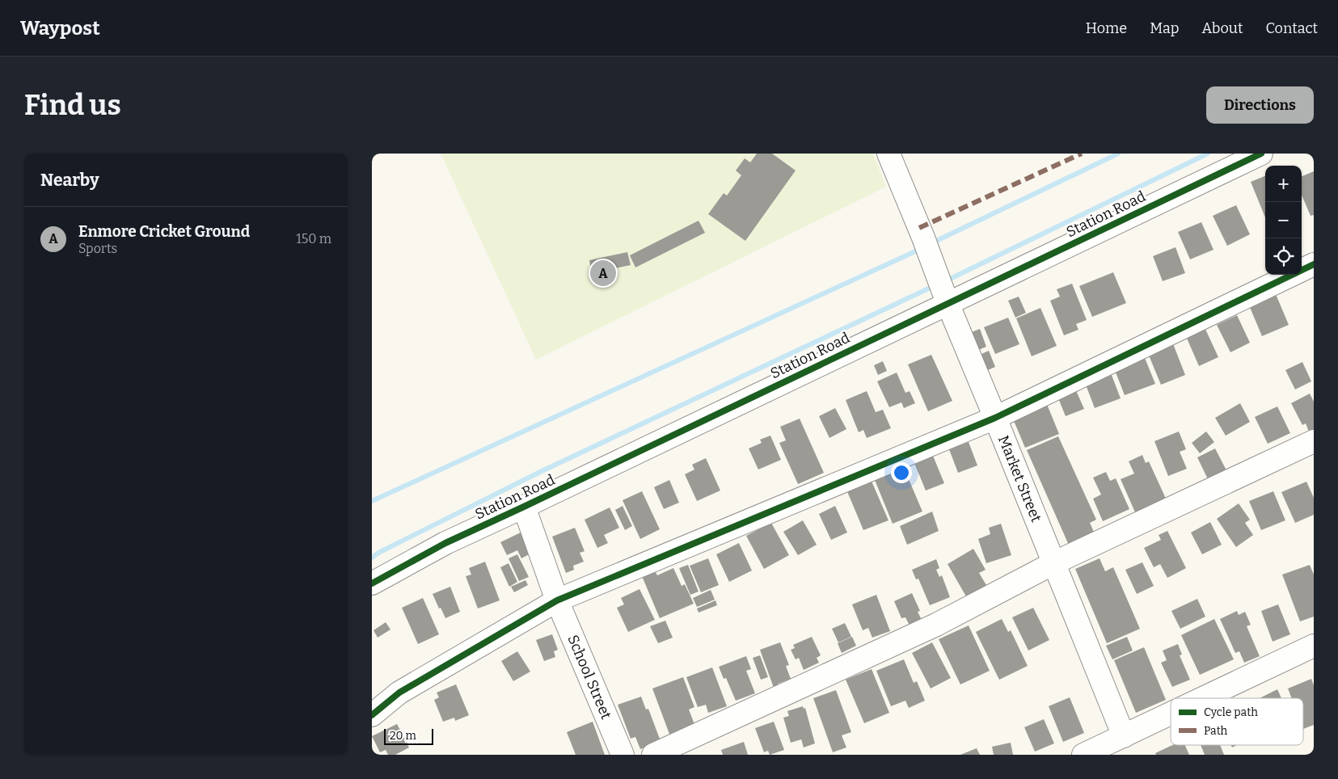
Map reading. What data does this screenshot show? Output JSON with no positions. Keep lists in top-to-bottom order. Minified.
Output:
{"streets":{"street":["Station Road","Market Street","School Street"]},"crossings":[["Station Road","Market Street"],["Station Road","School Street"]],"legend":["Cycle path","Path"],"scale_bar":"20 m","page":{"header":"Waypost","nav":["Home","Map","About","Contact"],"buttons":"Directions","title":"Find us","heading":"Nearby","map_buttons":["+","−"],"list":[{"mark":"A","name":"Enmore Cricket Ground","note":"Sports","value":"150 m"}],"pins":"A","scale":"20 m"}}
